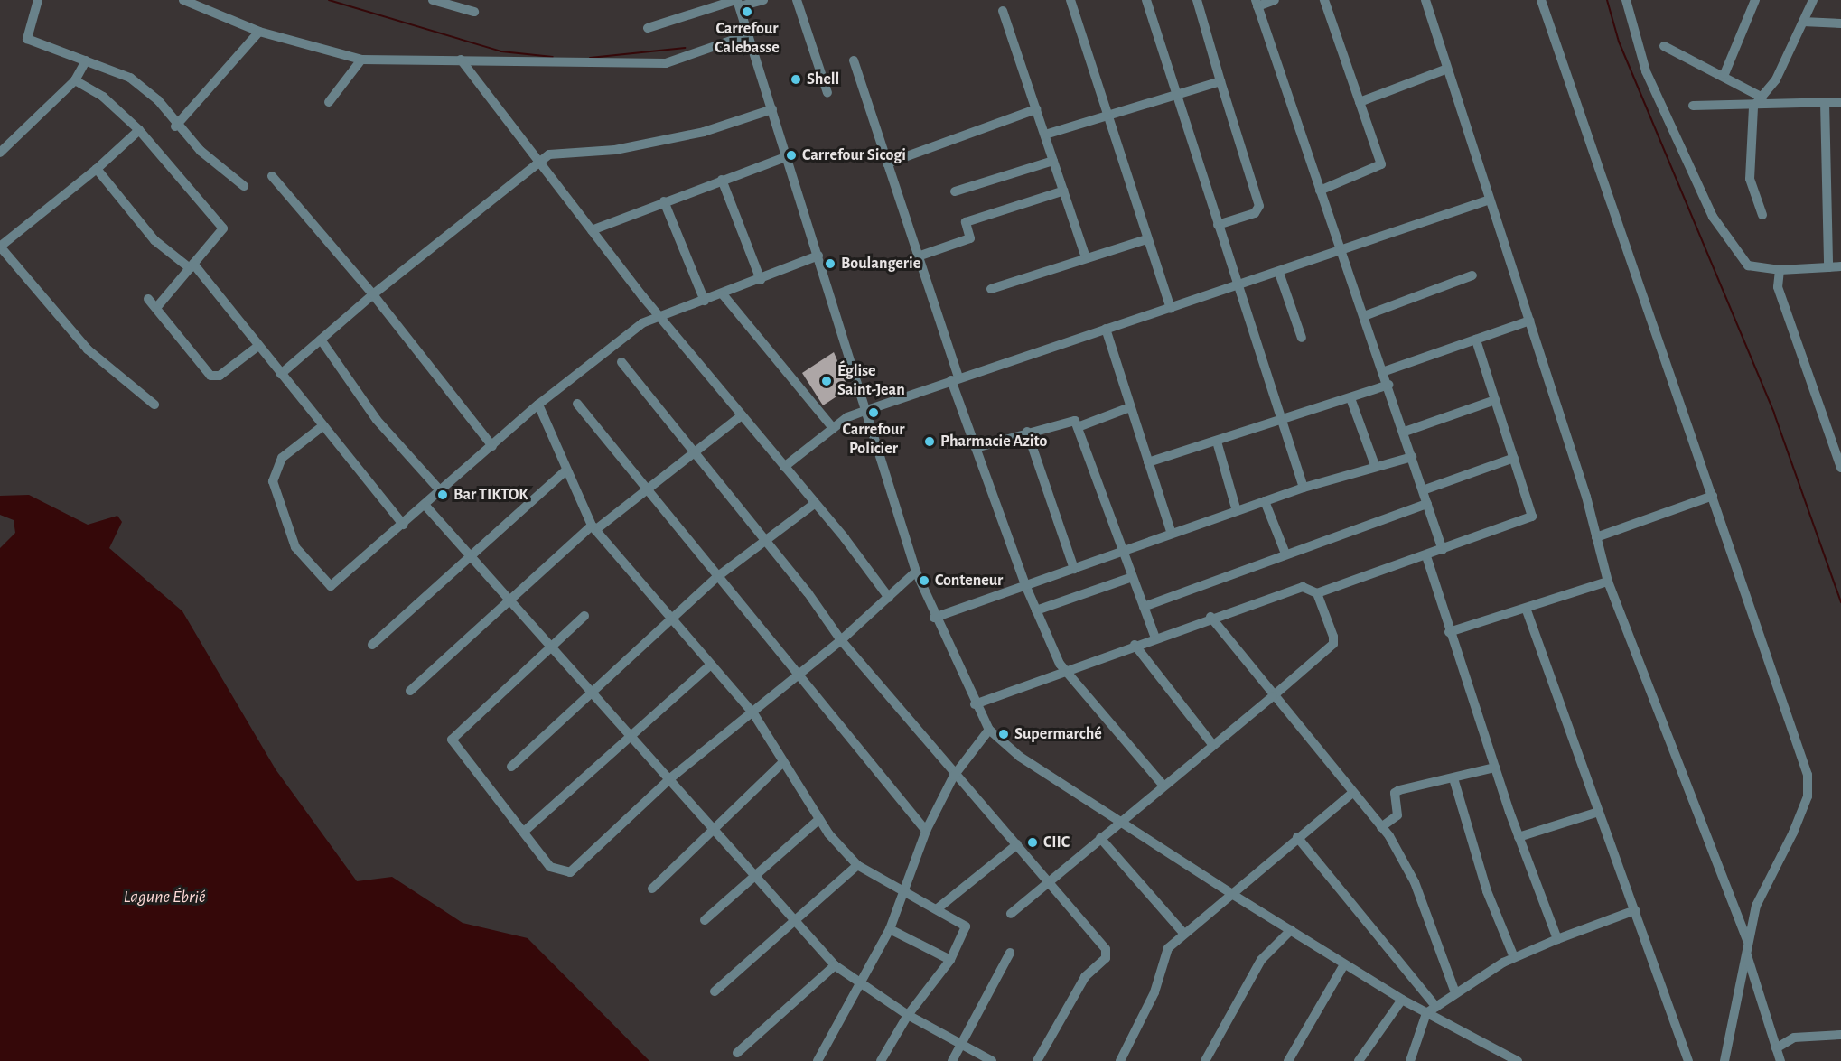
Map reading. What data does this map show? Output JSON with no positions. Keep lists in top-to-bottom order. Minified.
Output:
{"water":["Lagune Ébrié"],"places":["Carrefour Calebasse","Shell","Carrefour Sicogi","Boulangerie","Église Saint-Jean","Carrefour Policier","Pharmacie Azito","Bar TIKTOK","Conteneur","Supermarché","CIIC"]}
